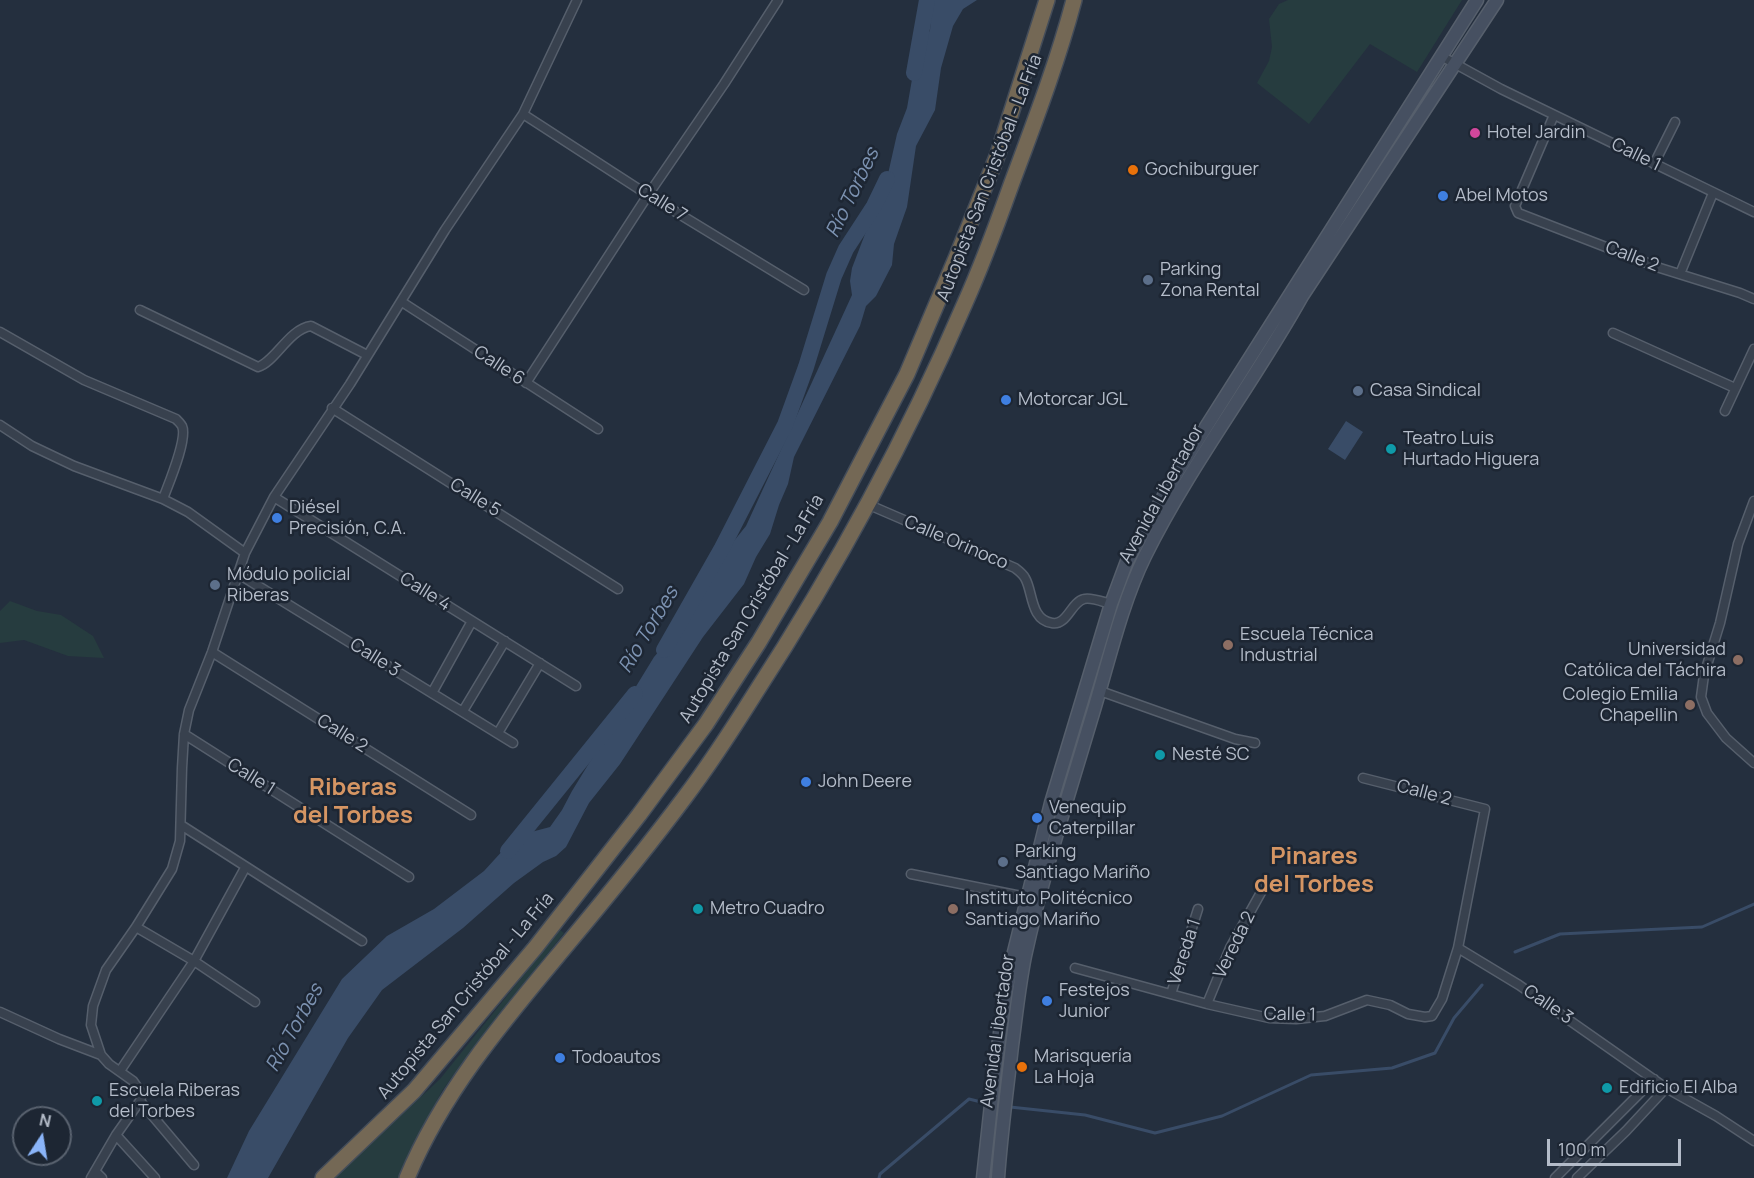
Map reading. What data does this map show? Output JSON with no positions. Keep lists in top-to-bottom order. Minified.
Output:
{"streets":{"highway":["Autopista San Cristóbal - La Fría"],"main road":["Avenida Libertador"],"street":["Calle 1","Calle 7","Calle 2","Calle 6","Calle 5","Calle Orinoco","Calle 4","Calle 3","Vereda 2","Vereda 1"]},"crossings":[["Calle 1","Calle 2"],["Calle 1","Avenida Libertador"],["Calle 1","Calle 3"],["Calle 1","Vereda 2"],["Calle 1","Vereda 1"],["Autopista San Cristóbal - La Fría","Calle Orinoco"],["Calle 2","Calle 3"],["Avenida Libertador","Calle Orinoco"]],"districts":["Riberas del Torbes","Pinares del Torbes"],"water":["Río Torbes"],"places":["Hotel Jardin","Gochiburguer","Abel Motos","Parking Zona Rental","Casa Sindical","Motorcar JGL","Teatro Luis Hurtado Higuera","Diésel Precisión, C.A.","Módulo policial Riberas","Escuela Técnica Industrial","Universidad Católica del Táchira","Colegio Emilia Chapellin","Nesté SC","John Deere","Venequip Caterpillar","Parking Santiago Mariño","Metro Cuadro","Instituto Politécnico Santiago Mariño","Festejos Junior","Todoautos","Marisquería La Hoja","Edificio El Alba","Escuela Riberas del Torbes"],"scale_bar":"100 m","north":"top"}
